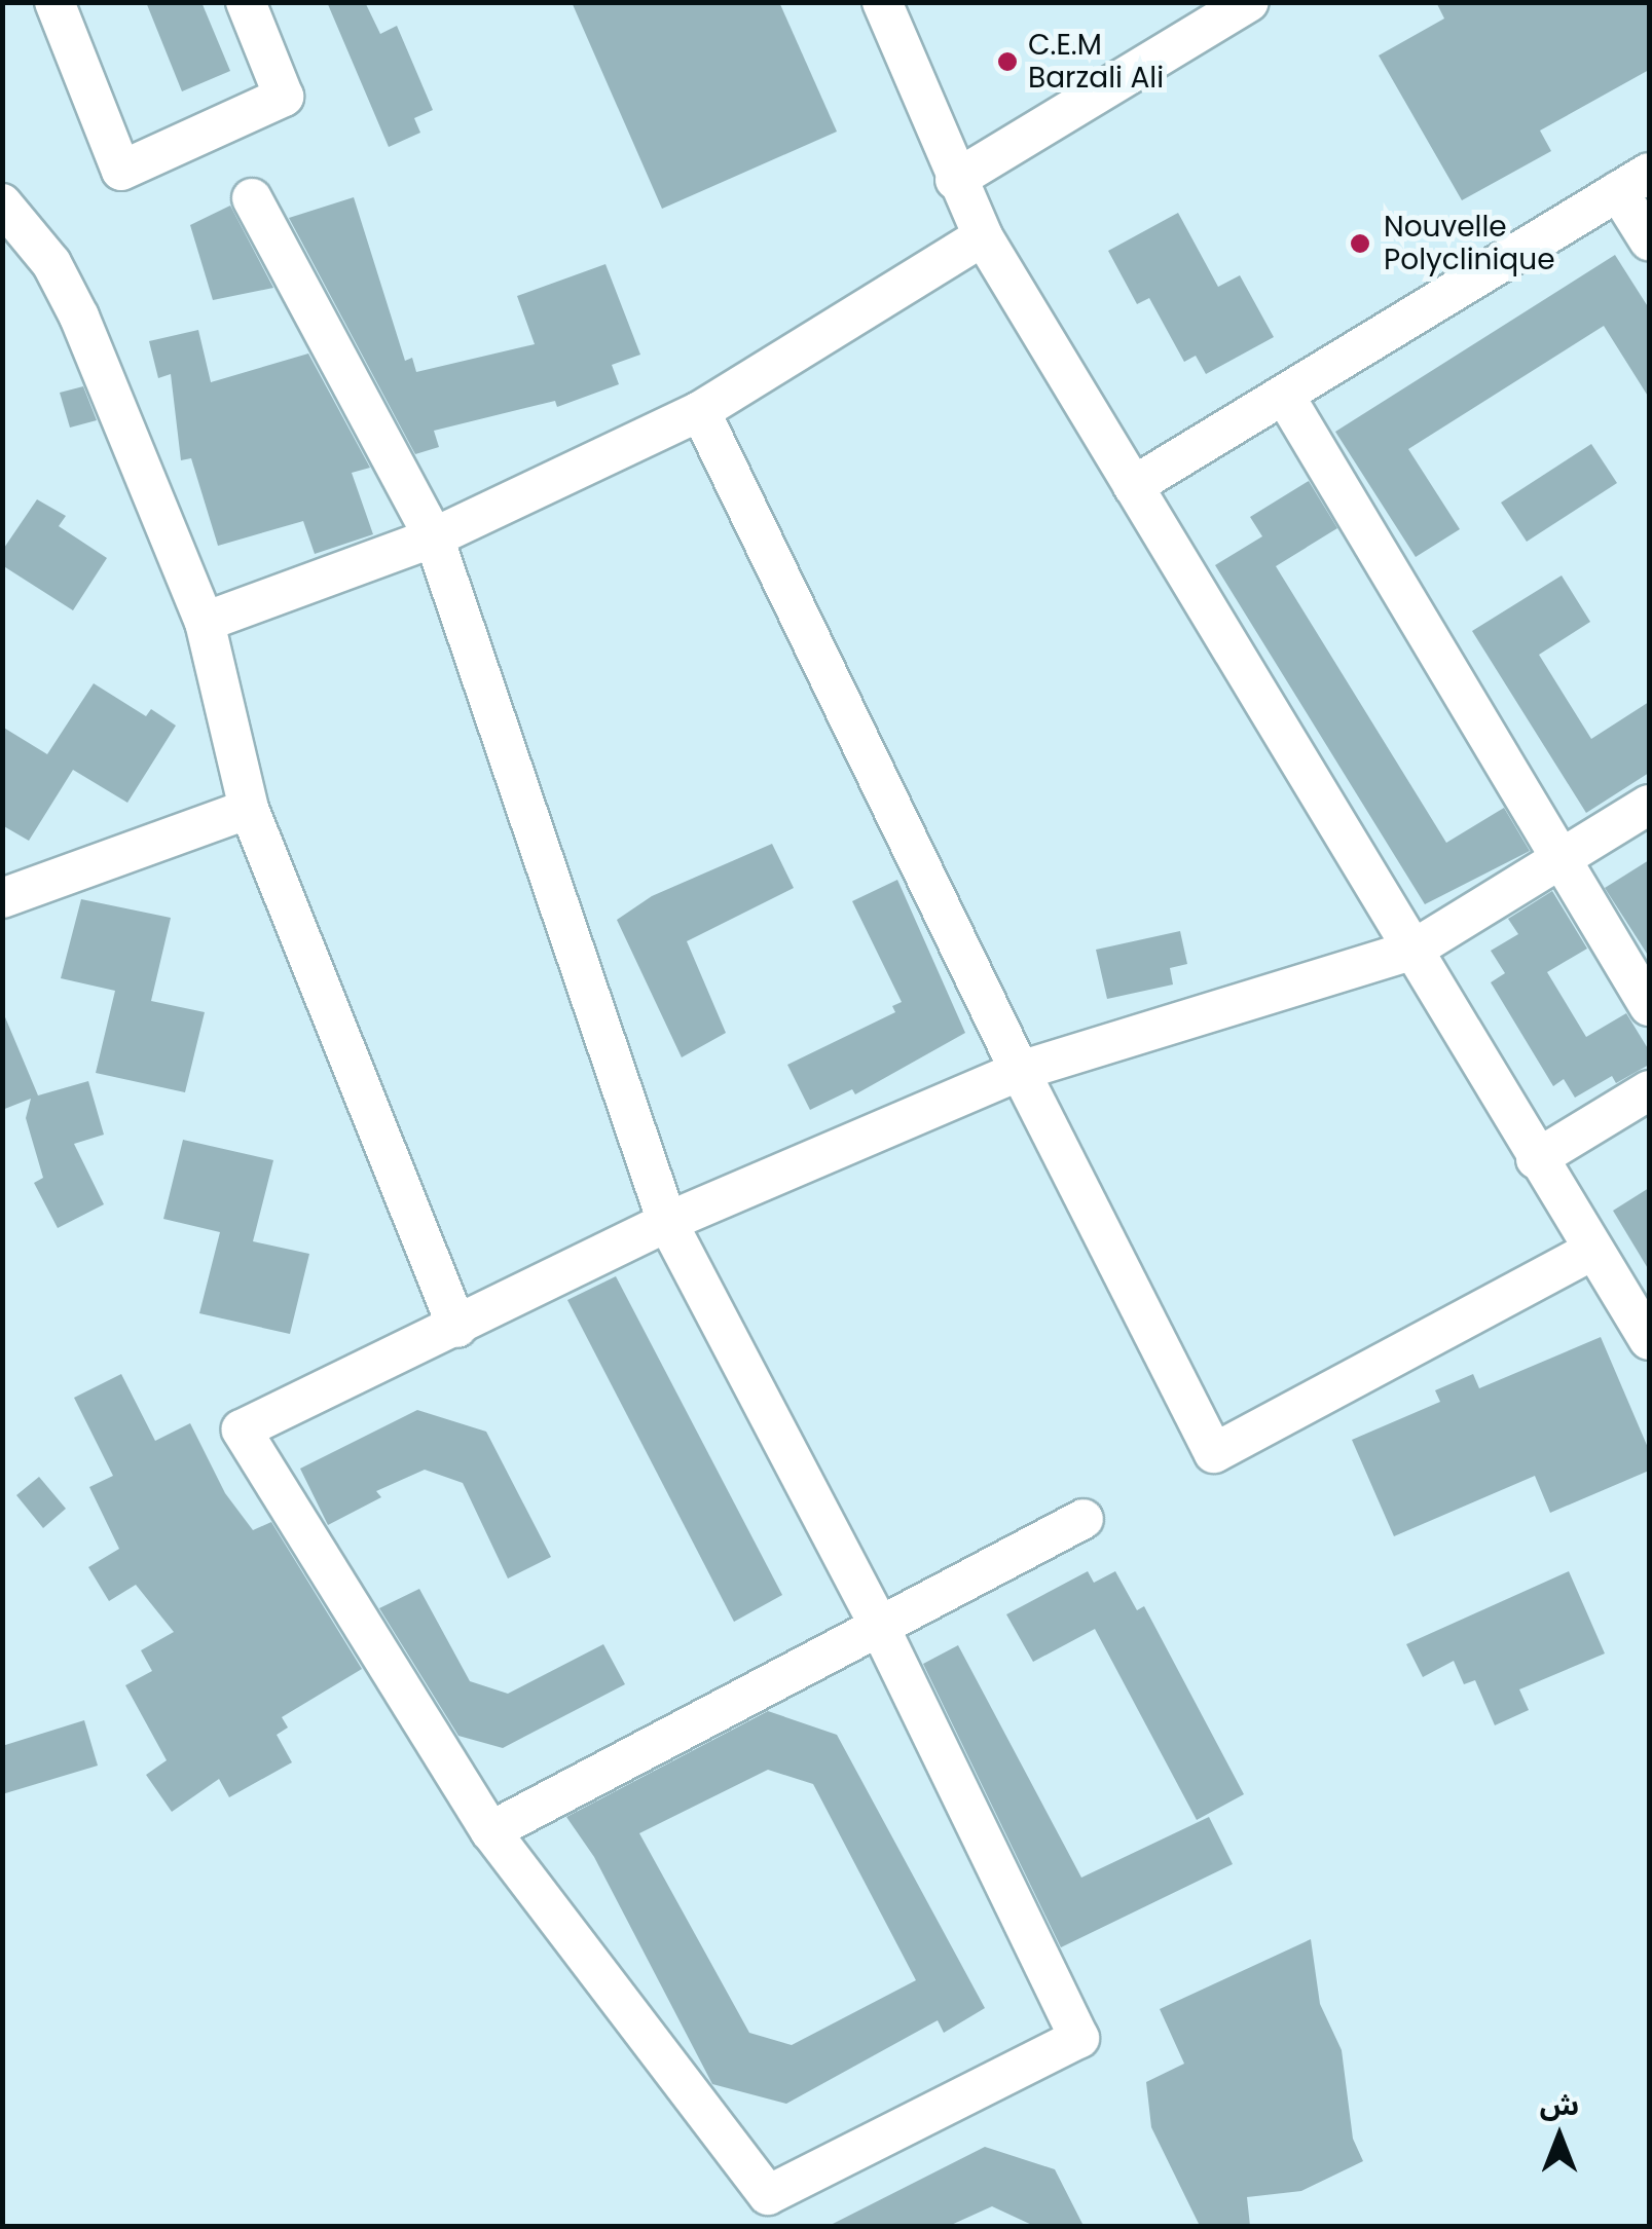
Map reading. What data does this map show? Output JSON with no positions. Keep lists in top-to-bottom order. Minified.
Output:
{"places":["C.E.M Barzali Ali","Nouvelle Polyclinique"],"north":"top"}
